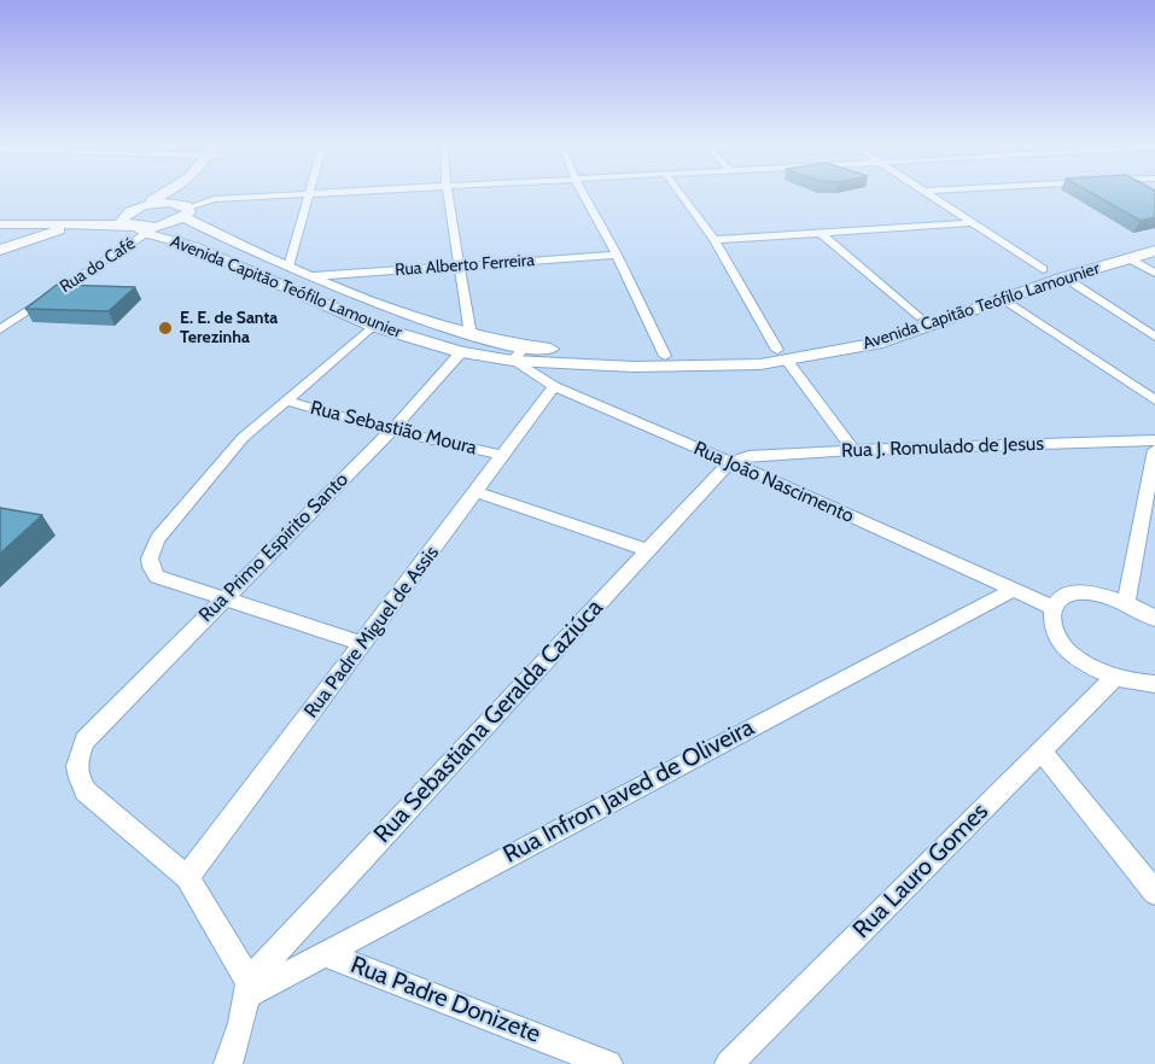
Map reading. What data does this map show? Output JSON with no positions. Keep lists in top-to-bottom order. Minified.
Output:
{"streets":{"main road":["Avenida Capitão Teófilo Lamounier"],"street":["Rua do Café","Rua Alberto Ferreira","Rua Sebastião Moura","Rua J. Romulado de Jesus","Rua João Nascimento","Rua Primo Espírito Santo","Rua Padre Miguel de Assis","Rua Sebastiana Geralda Caziúca","Rua Infron Javed de Oliveira","Rua Lauro Gomes","Rua Padre Donizete"]},"crossings":[["Rua do Café","Avenida Capitão Teófilo Lamounier"],["Rua Alberto Ferreira","Avenida Capitão Teófilo Lamounier"],["Avenida Capitão Teófilo Lamounier","Rua João Nascimento"],["Avenida Capitão Teófilo Lamounier","Rua Primo Espírito Santo"],["Rua Sebastião Moura","Rua Primo Espírito Santo"],["Rua Sebastião Moura","Rua Padre Miguel de Assis"],["Rua J. Romulado de Jesus","Rua João Nascimento"],["Rua J. Romulado de Jesus","Rua Sebastiana Geralda Caziúca"],["Rua João Nascimento","Rua Padre Miguel de Assis"],["Rua João Nascimento","Rua Sebastiana Geralda Caziúca"],["Rua João Nascimento","Rua Infron Javed de Oliveira"],["Rua Primo Espírito Santo","Rua Padre Miguel de Assis"],["Rua Sebastiana Geralda Caziúca","Rua Infron Javed de Oliveira"],["Rua Infron Javed de Oliveira","Rua Padre Donizete"]],"places":["E. E. de Santa Terezinha"]}
